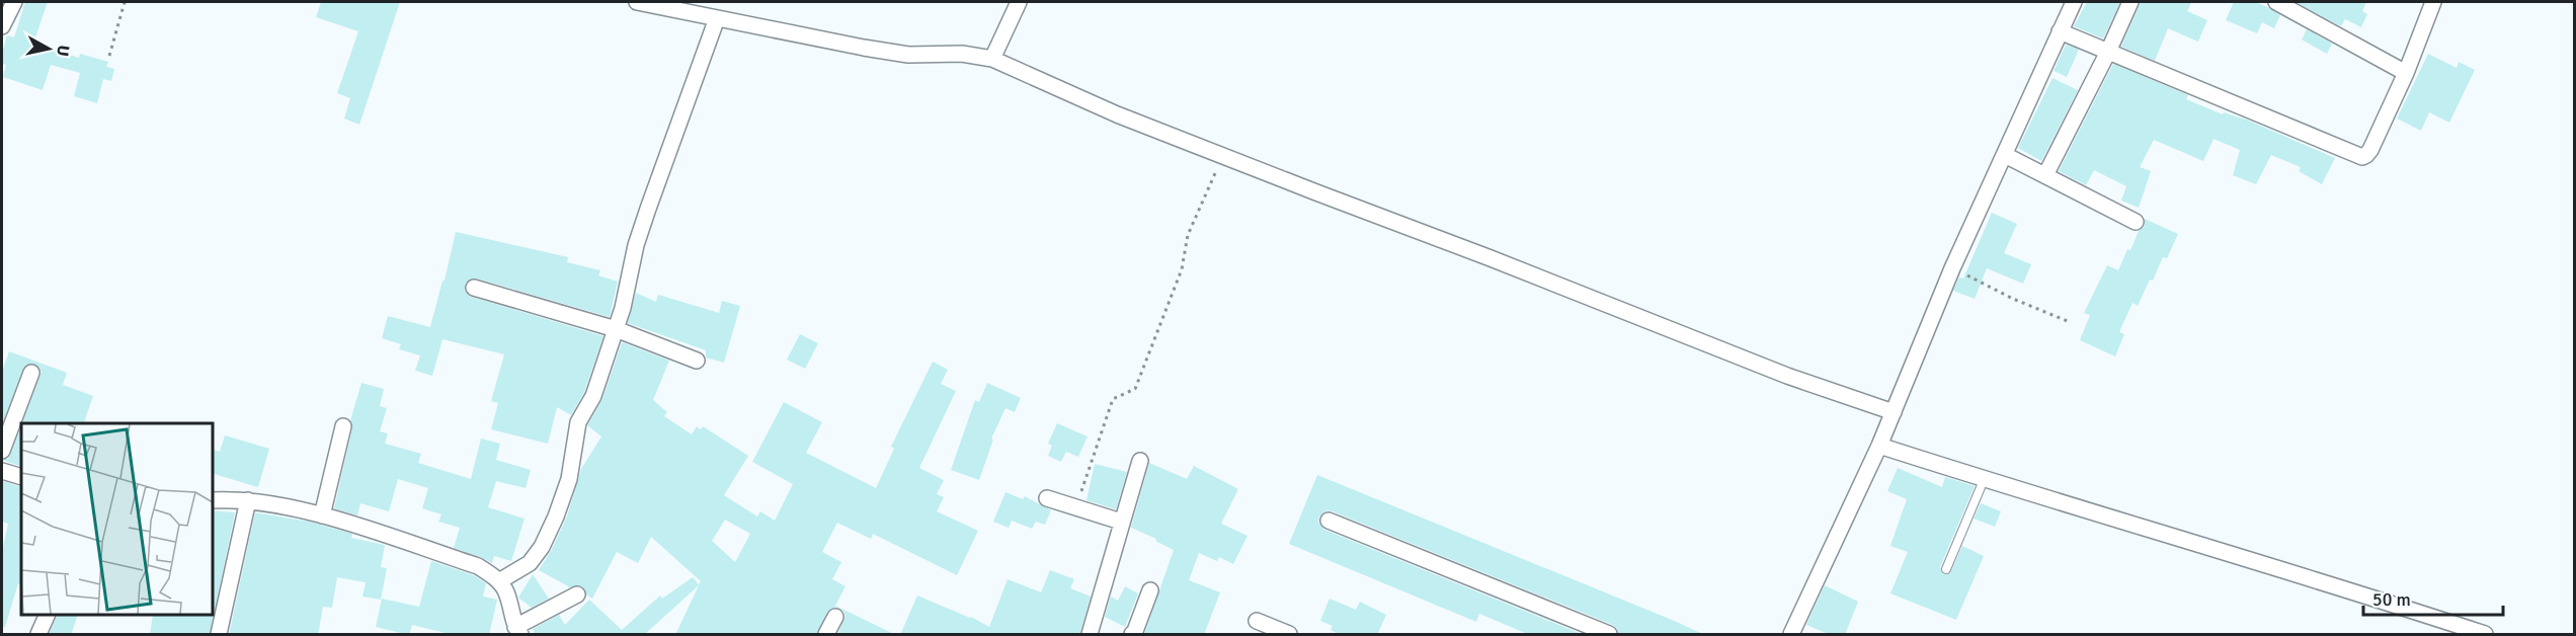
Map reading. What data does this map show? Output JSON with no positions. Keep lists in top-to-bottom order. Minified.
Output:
{"scale_bar":"50 m","north":"right"}
